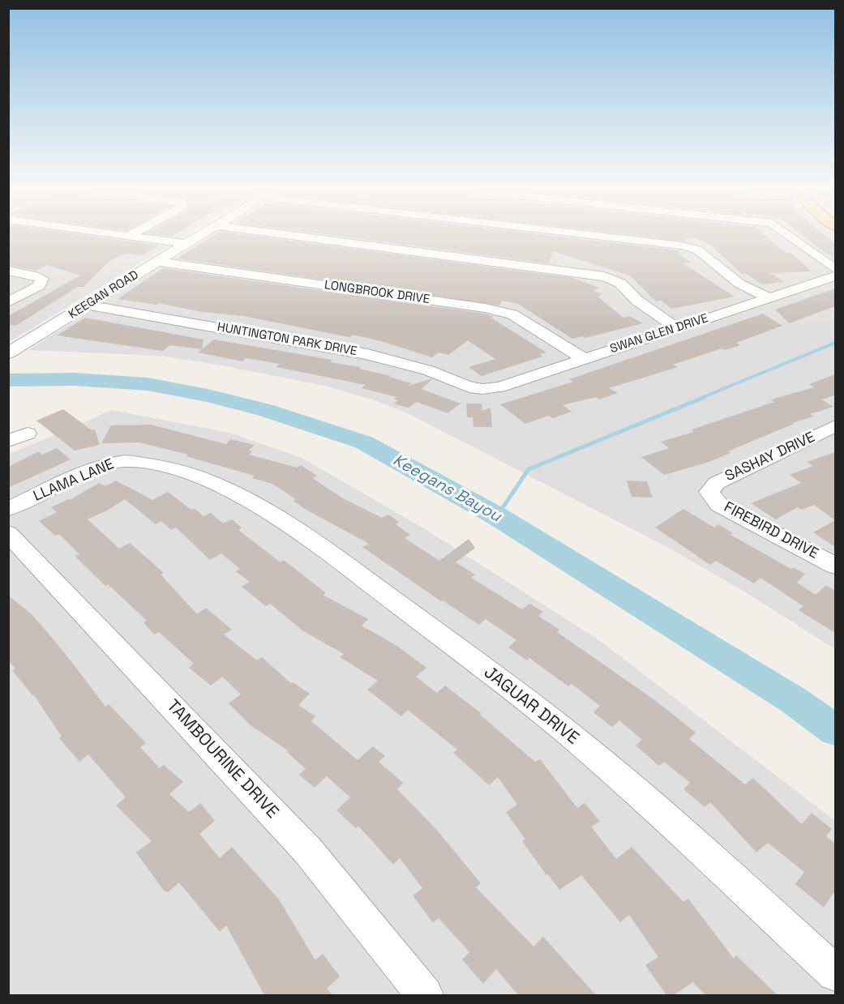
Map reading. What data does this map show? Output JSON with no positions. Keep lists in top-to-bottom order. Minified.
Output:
{"streets":{"street":["LONGBROOK DRIVE","KEEGAN ROAD","SWAN GLEN DRIVE","HUNTINGTON PARK DRIVE","SASHAY DRIVE","LLAMA LANE","FIREBIRD DRIVE","JAGUAR DRIVE","TAMBOURINE DRIVE"]},"crossings":[["LONGBROOK DRIVE","KEEGAN ROAD"],["LONGBROOK DRIVE","SWAN GLEN DRIVE"],["KEEGAN ROAD","HUNTINGTON PARK DRIVE"],["SWAN GLEN DRIVE","HUNTINGTON PARK DRIVE"],["SASHAY DRIVE","FIREBIRD DRIVE"],["LLAMA LANE","JAGUAR DRIVE"]],"water":["Keegans Bayou"]}
